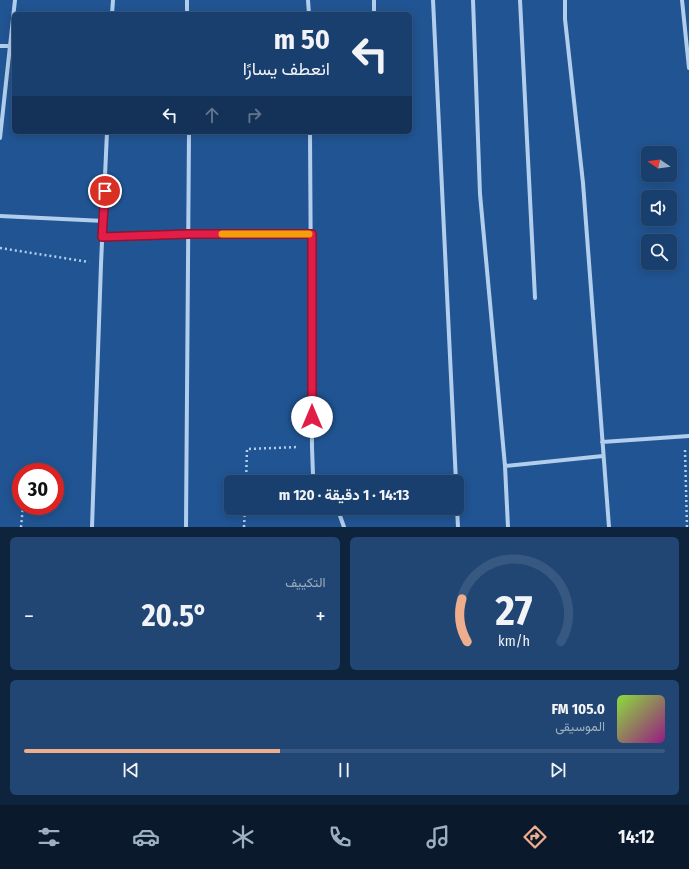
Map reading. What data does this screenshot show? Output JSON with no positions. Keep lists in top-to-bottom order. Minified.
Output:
{"north":"left","page":{"turn":["50 m","انعطف يسارًا"],"limit":"30","trip":"14:13 · 1 دقيقة · 120 m","tile":"التكييف","heat":["−","20.5°","+"],"song":["105.0 FM","الموسيقى"],"tabs":"14:12","gauge":["27","km/h"]}}
